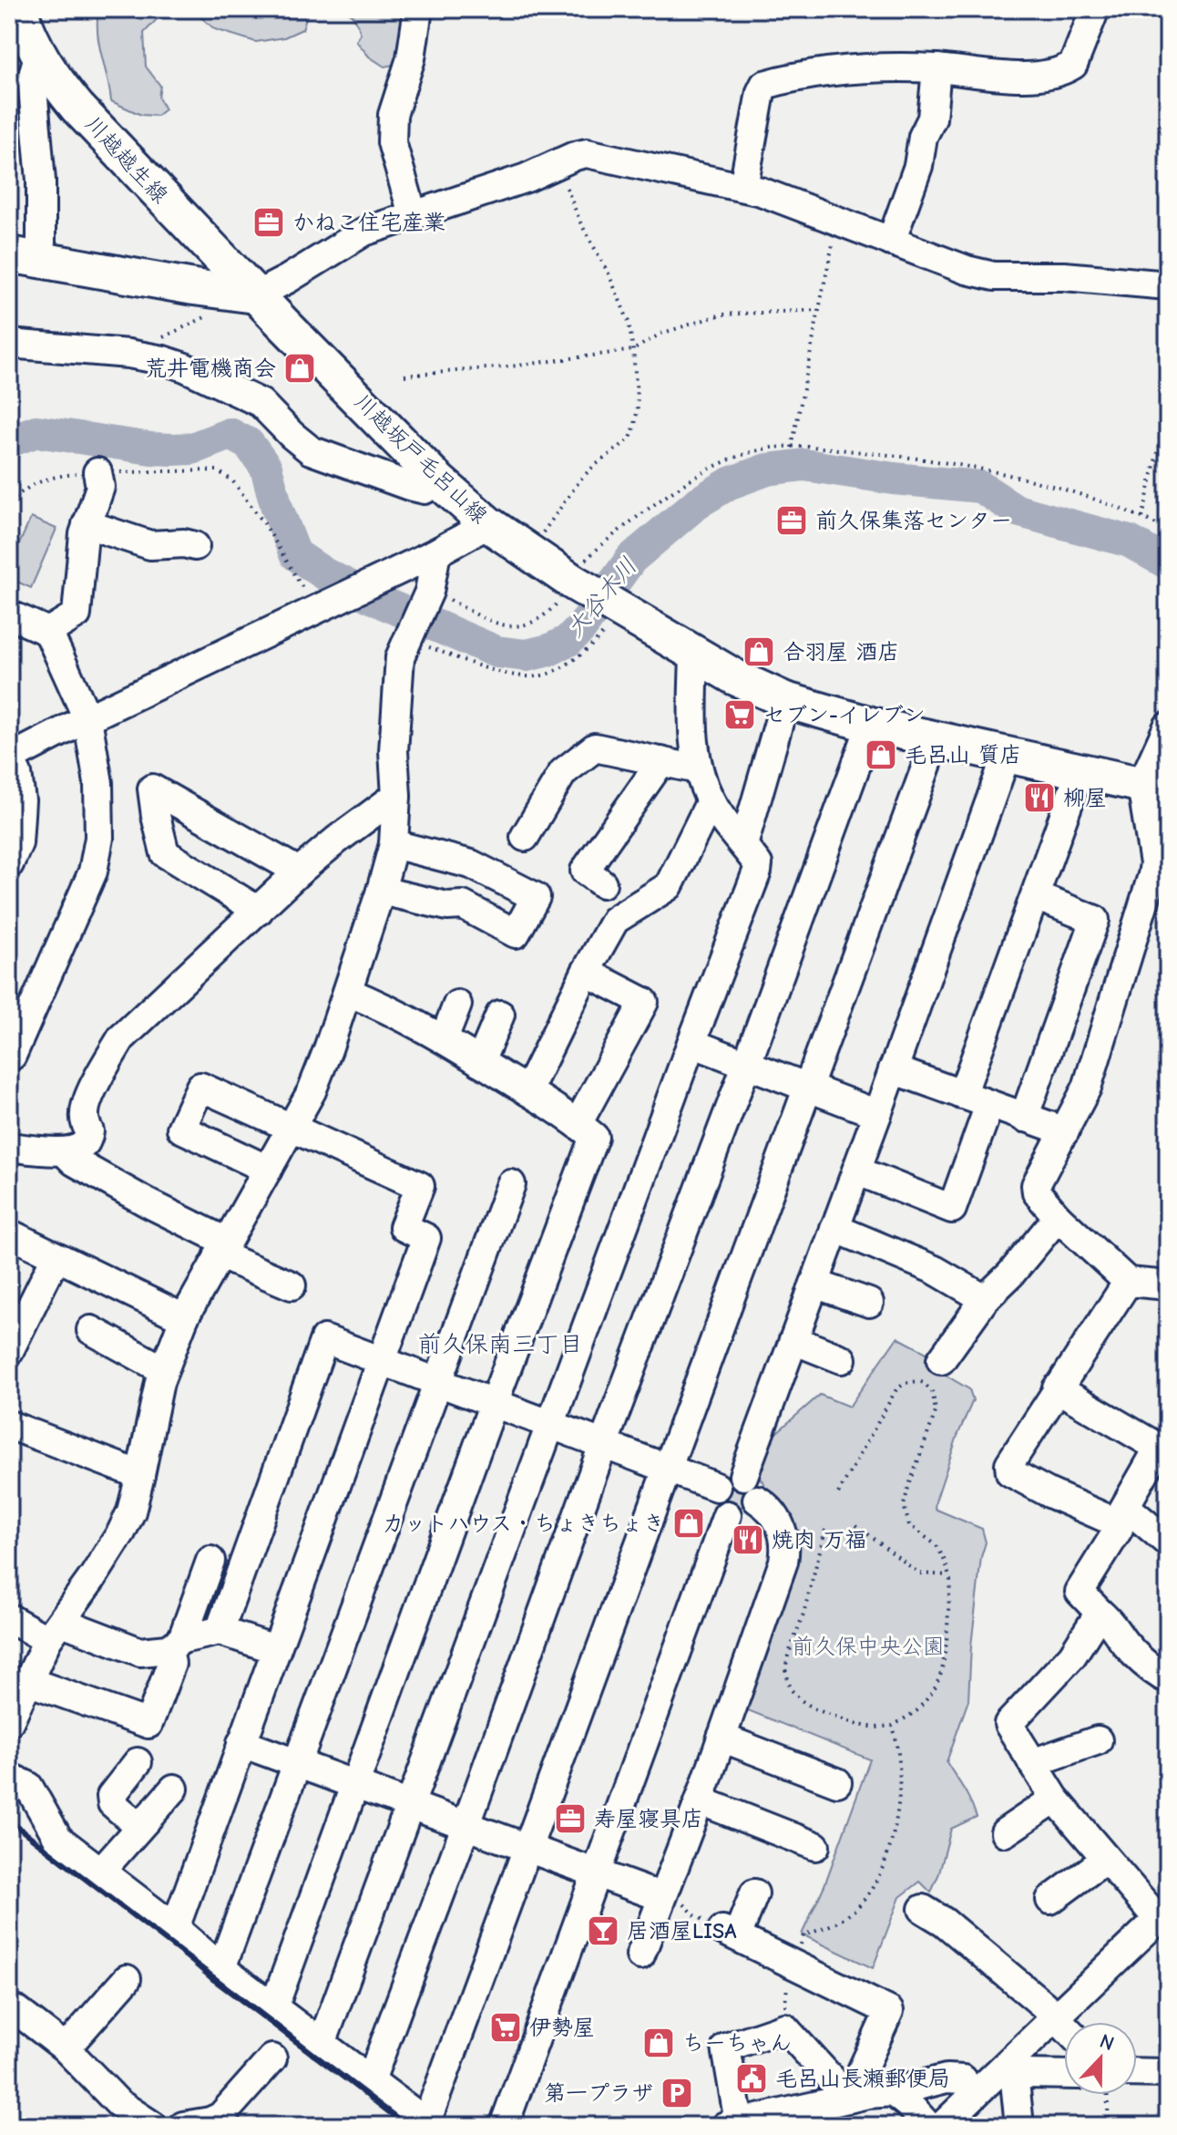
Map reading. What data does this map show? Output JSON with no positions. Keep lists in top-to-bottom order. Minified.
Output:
{"streets":{"main road":["川越越生線","川越坂戸毛呂山線"]},"crossings":[["川越越生線","川越坂戸毛呂山線"]],"districts":["前久保南三丁目"],"water":["大谷木川"],"parks":["前久保中央公園"],"places":{"office":["かねこ住宅産業","前久保集落センター","寿屋寝具店"],"shop":["荒井電機商会","合羽屋 酒店","毛呂山 質店","カットハウス・ちょきちょき","ちーちゃん"],"supermarket":["セブン-イレブン","伊勢屋"],"restaurant":["柳屋","焼肉 万福"],"bar":["居酒屋LISA"],"public building":["毛呂山長瀬郵便局"],"parking":["第一プラザ"]},"north":"top"}
